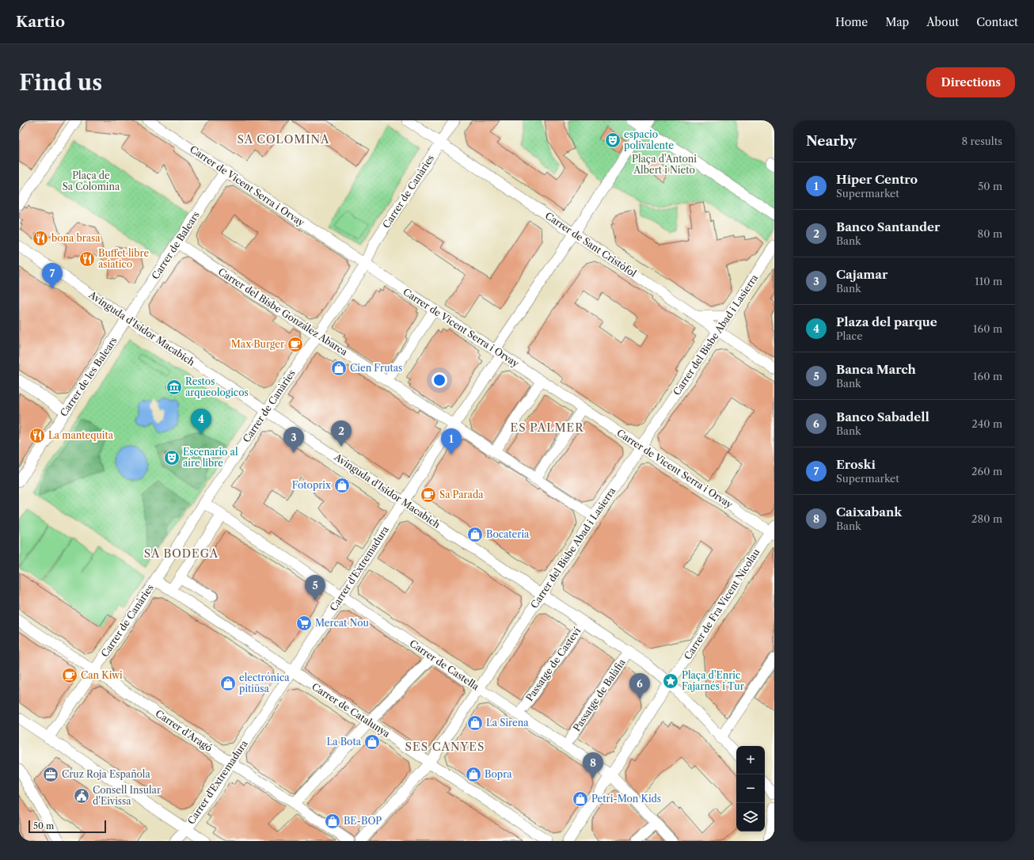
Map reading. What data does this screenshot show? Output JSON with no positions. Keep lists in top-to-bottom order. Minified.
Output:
{"streets":{"street":["Carrer de Vicent Serra i Orvay","Carrer de Canàries","Carrer de Sant Cristòfol","Carrer de Balears","Carrer del Bisbe González Abarca","Avinguda d'Isidor Macabich","Carrer del Bisbe Abad i Lasierra","Carrer de les Balears","Carrer d'Extremadura","Carrer de Fra Vicent Nicolau","Passatge de Casteví","Carrer de Castella","Passatge de Balàfia","Carrer de Catalunya","Carrer d'Aragó"]},"crossings":[["Carrer de Vicent Serra i Orvay","Carrer de Canàries"],["Carrer de Vicent Serra i Orvay","Carrer de Balears"],["Carrer de Vicent Serra i Orvay","Carrer del Bisbe Abad i Lasierra"],["Carrer de Vicent Serra i Orvay","Carrer d'Extremadura"],["Carrer de Vicent Serra i Orvay","Carrer de Fra Vicent Nicolau"],["Carrer de Canàries","Carrer de Sant Cristòfol"],["Carrer de Canàries","Carrer del Bisbe González Abarca"],["Carrer de Canàries","Avinguda d'Isidor Macabich"],["Carrer de Canàries","Carrer de Castella"],["Carrer de Canàries","Carrer de Catalunya"],["Carrer de Canàries","Carrer d'Aragó"],["Carrer de Sant Cristòfol","Carrer del Bisbe Abad i Lasierra"],["Carrer de Sant Cristòfol","Carrer d'Extremadura"],["Carrer de Balears","Carrer del Bisbe González Abarca"],["Carrer de Balears","Avinguda d'Isidor Macabich"],["Carrer de Balears","Carrer de les Balears"],["Carrer del Bisbe González Abarca","Carrer del Bisbe Abad i Lasierra"],["Carrer del Bisbe González Abarca","Carrer d'Extremadura"],["Avinguda d'Isidor Macabich","Carrer del Bisbe Abad i Lasierra"],["Avinguda d'Isidor Macabich","Carrer de les Balears"],["Avinguda d'Isidor Macabich","Carrer d'Extremadura"],["Avinguda d'Isidor Macabich","Carrer de Fra Vicent Nicolau"],["Avinguda d'Isidor Macabich","Passatge de Casteví"],["Avinguda d'Isidor Macabich","Passatge de Balàfia"],["Carrer del Bisbe Abad i Lasierra","Carrer de Castella"],["Carrer del Bisbe Abad i Lasierra","Carrer de Catalunya"],["Carrer d'Extremadura","Carrer de Castella"],["Carrer d'Extremadura","Carrer de Catalunya"],["Carrer d'Extremadura","Carrer d'Aragó"],["Carrer de Fra Vicent Nicolau","Carrer de Castella"]],"districts":["SA COLOMINA","ES PALMER","SA BODEGA","SES CANYES"],"parks":["Plaça d'Antoni Albert i Nieto","Plaça de Sa Colomina"],"places":{"theatre":["espacio polivalente","Escenario al aire libre"],"restaurant":["bona brasa","Buffet libre asiatico","La mantequita"],"cafe":["Max Burger","Sa Parada","Can Kiwi"],"shop":["Cien Frutas","Fotoprix","Bocateria","electrónica pitiüsa","La Sirena","La Bota","Bopra","Petri-Mon Kids","BE-BOP"],"museum":["Restos arqueologicos"],"supermarket":["Mercat Nou"],"place":["Plaça d'Enric Fajarnés i Tur"],"office":["Cruz Roja Española"],"public building":["Consell Insular d'Eivissa"]},"scale_bar":"50 m","page":{"header":"Kartio","nav":["Home","Map","About","Contact"],"buttons":"Directions","title":"Find us","heading":["Nearby","8 results"],"list":[{"mark":"1","name":"Hiper Centro","note":"Supermarket","value":"50 m"},{"mark":"2","name":"Banco Santander","note":"Bank","value":"80 m"},{"mark":"3","name":"Cajamar","note":"Bank","value":"110 m"},{"mark":"4","name":"Plaza del parque","note":"Place","value":"160 m"},{"mark":"5","name":"Banca March","note":"Bank","value":"160 m"},{"mark":"6","name":"Banco Sabadell","note":"Bank","value":"240 m"},{"mark":"7","name":"Eroski","note":"Supermarket","value":"260 m"},{"mark":"8","name":"Caixabank","note":"Bank","value":"280 m"}],"pins":["7","4","2","3","1","5","6","8"],"map_buttons":["+","−"],"scale":"50 m"}}
